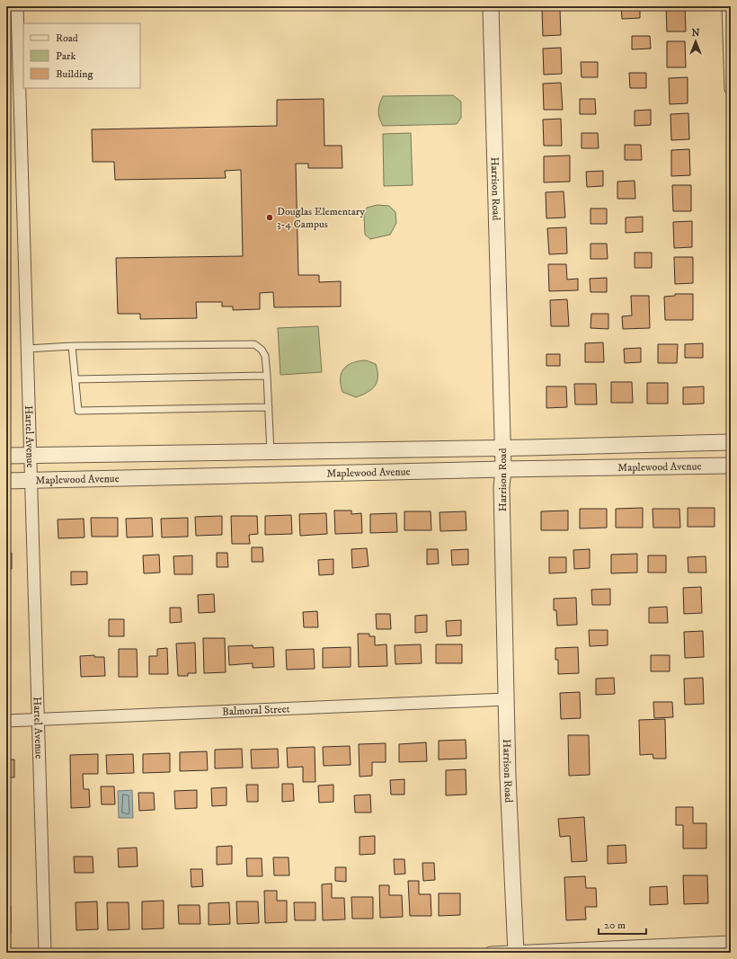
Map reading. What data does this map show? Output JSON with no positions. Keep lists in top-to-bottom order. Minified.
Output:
{"streets":{"street":["Harrison Road","Hartel Avenue","Maplewood Avenue","Balmoral Street"]},"crossings":[["Harrison Road","Maplewood Avenue"],["Harrison Road","Balmoral Street"],["Hartel Avenue","Maplewood Avenue"],["Hartel Avenue","Balmoral Street"]],"places":["Douglas Elementary 3-4 Campus"],"legend":["Road","Park","Building"],"scale_bar":"20 m","north":"top"}
